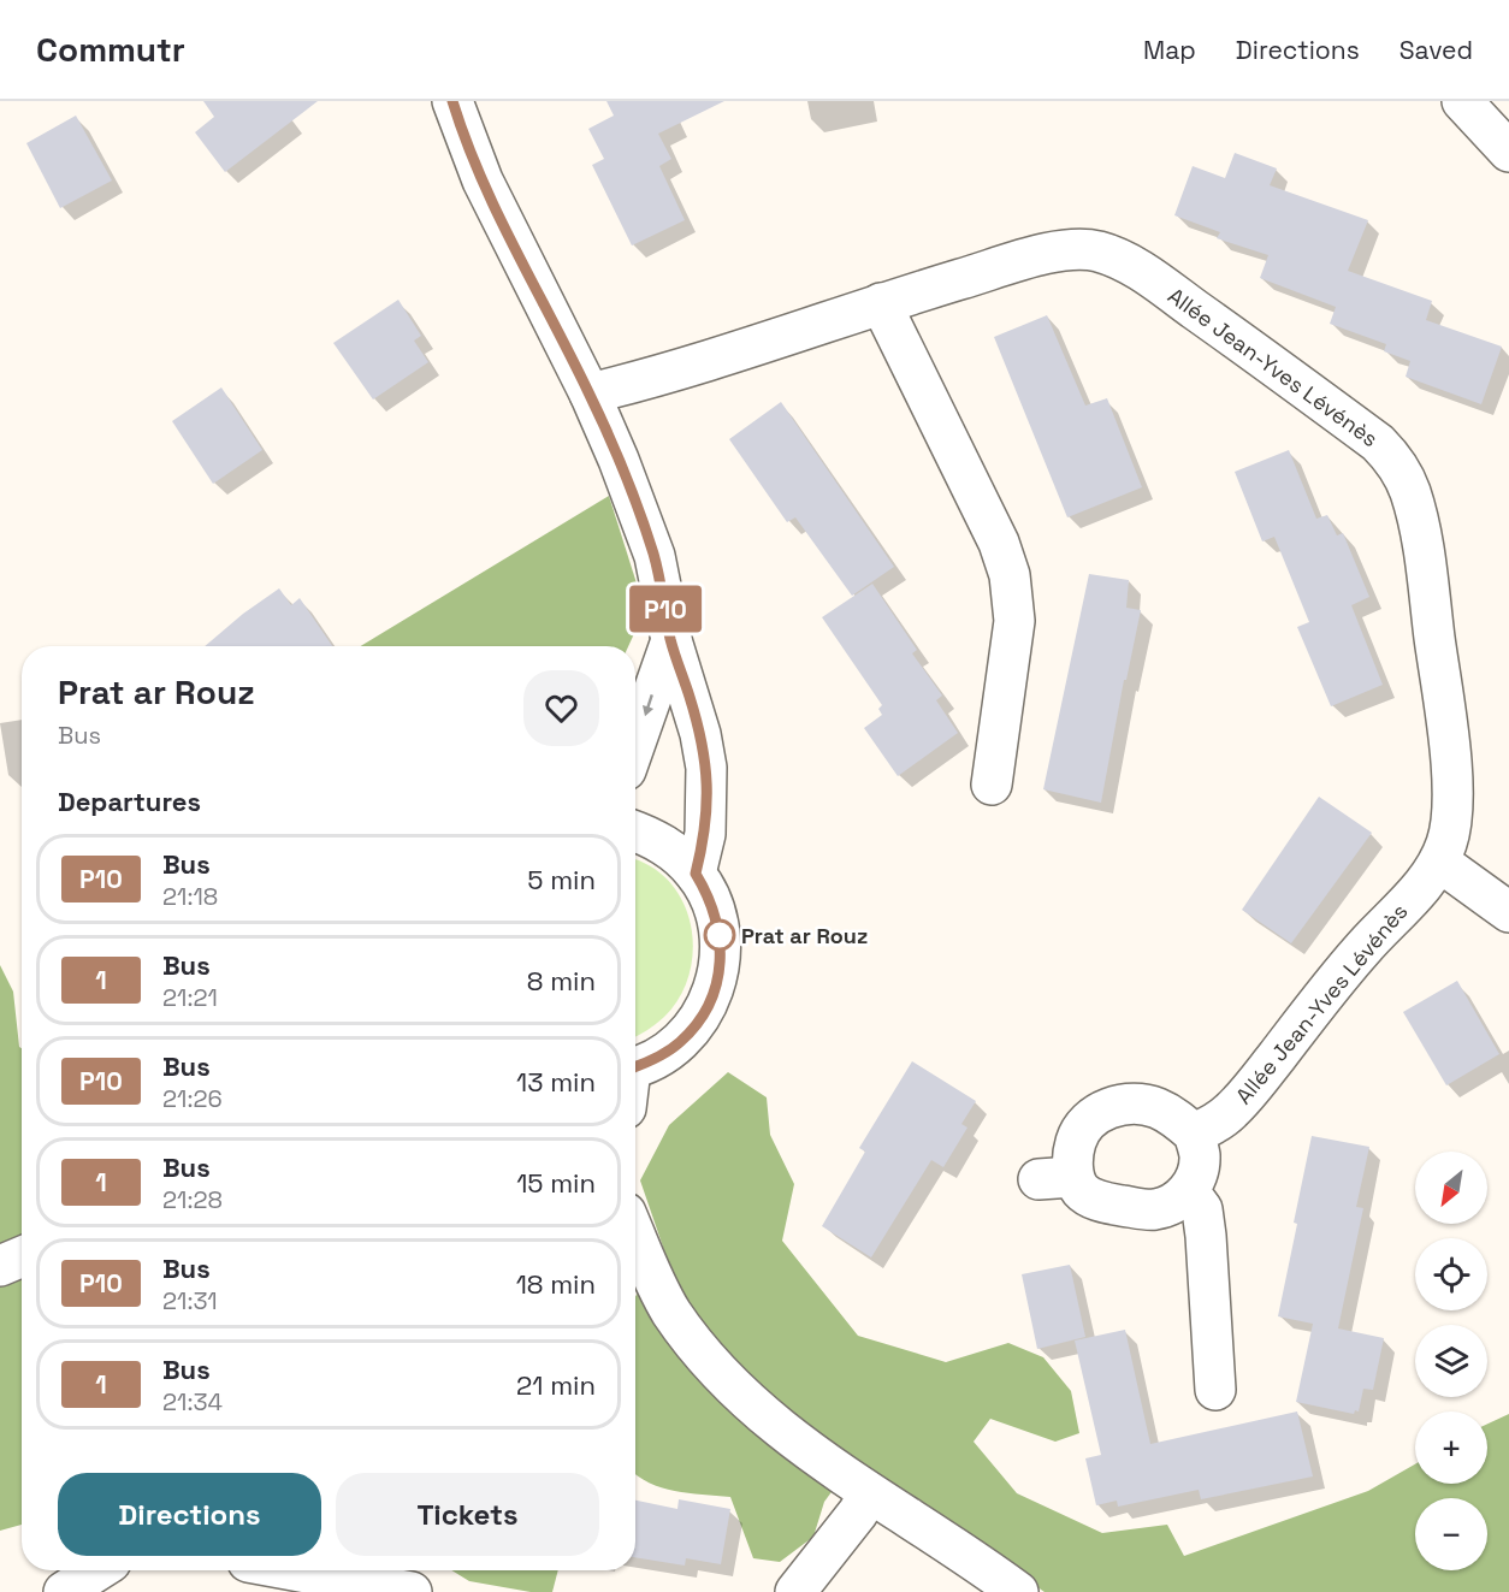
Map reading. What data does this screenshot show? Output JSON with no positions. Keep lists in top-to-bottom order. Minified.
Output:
{"streets":{"street":["Allée Jean-Yves Lévénès"]},"places":["Prat ar Rouz"],"lines":["bus line P10"],"north":"bottom left","page":{"header":"Commutr","nav":["Map","Directions","Saved"],"on_map":"P10","heading":[["Prat ar Rouz","Bus"],"Departures"],"list":[{"mark":"P10","name":"Bus","note":"21:18","value":"5 min"},{"mark":"1","name":"Bus","note":"21:21","value":"8 min"},{"mark":"P10","name":"Bus","note":"21:26","value":"13 min"},{"mark":"1","name":"Bus","note":"21:28","value":"15 min"},{"mark":"P10","name":"Bus","note":"21:31","value":"18 min"},{"mark":"1","name":"Bus","note":"21:34","value":"21 min"}],"map_buttons":["+","−"],"buttons":["Directions","Tickets"]}}
